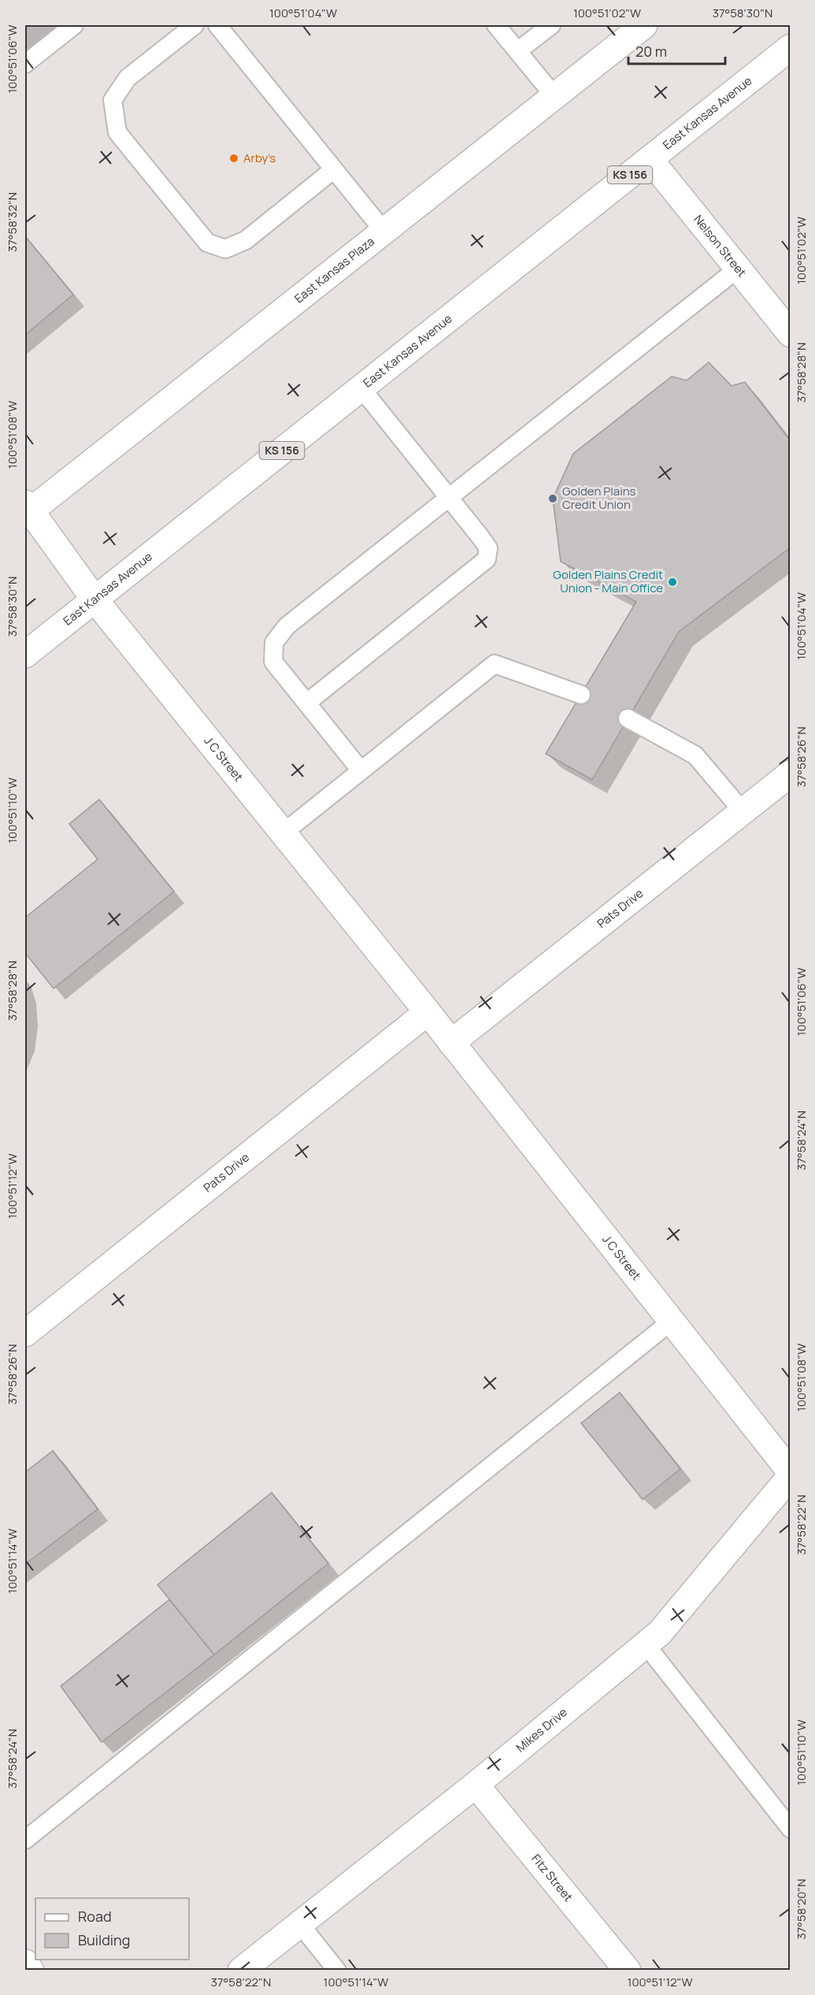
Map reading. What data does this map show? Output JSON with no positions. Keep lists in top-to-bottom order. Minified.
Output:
{"streets":{"street":["East Kansas Avenue","KS 156","Nelson Street","East Kansas Plaza","J C Street","Pats Drive","Mikes Drive","Fitz Street"]},"crossings":[["East Kansas Avenue","Nelson Street"],["East Kansas Avenue","J C Street"],["East Kansas Plaza","J C Street"],["J C Street","Pats Drive"],["J C Street","Mikes Drive"],["Mikes Drive","Fitz Street"]],"places":["Arby's","Golden Plains Credit Union","Golden Plains Credit Union - Main Office"],"legend":["Road","Building"],"scale_bar":"20 m","coordinates":["100°51'04\"W","100°51'02\"W","37°58'30\"N","100°51'06\"W","37°58'32\"N","37°58'28\"N","100°51'08\"W","37°58'26\"N","100°51'10\"W","37°58'24\"N","100°51'12\"W","37°58'22\"N","100°51'14\"W","37°58'20\"N"]}
